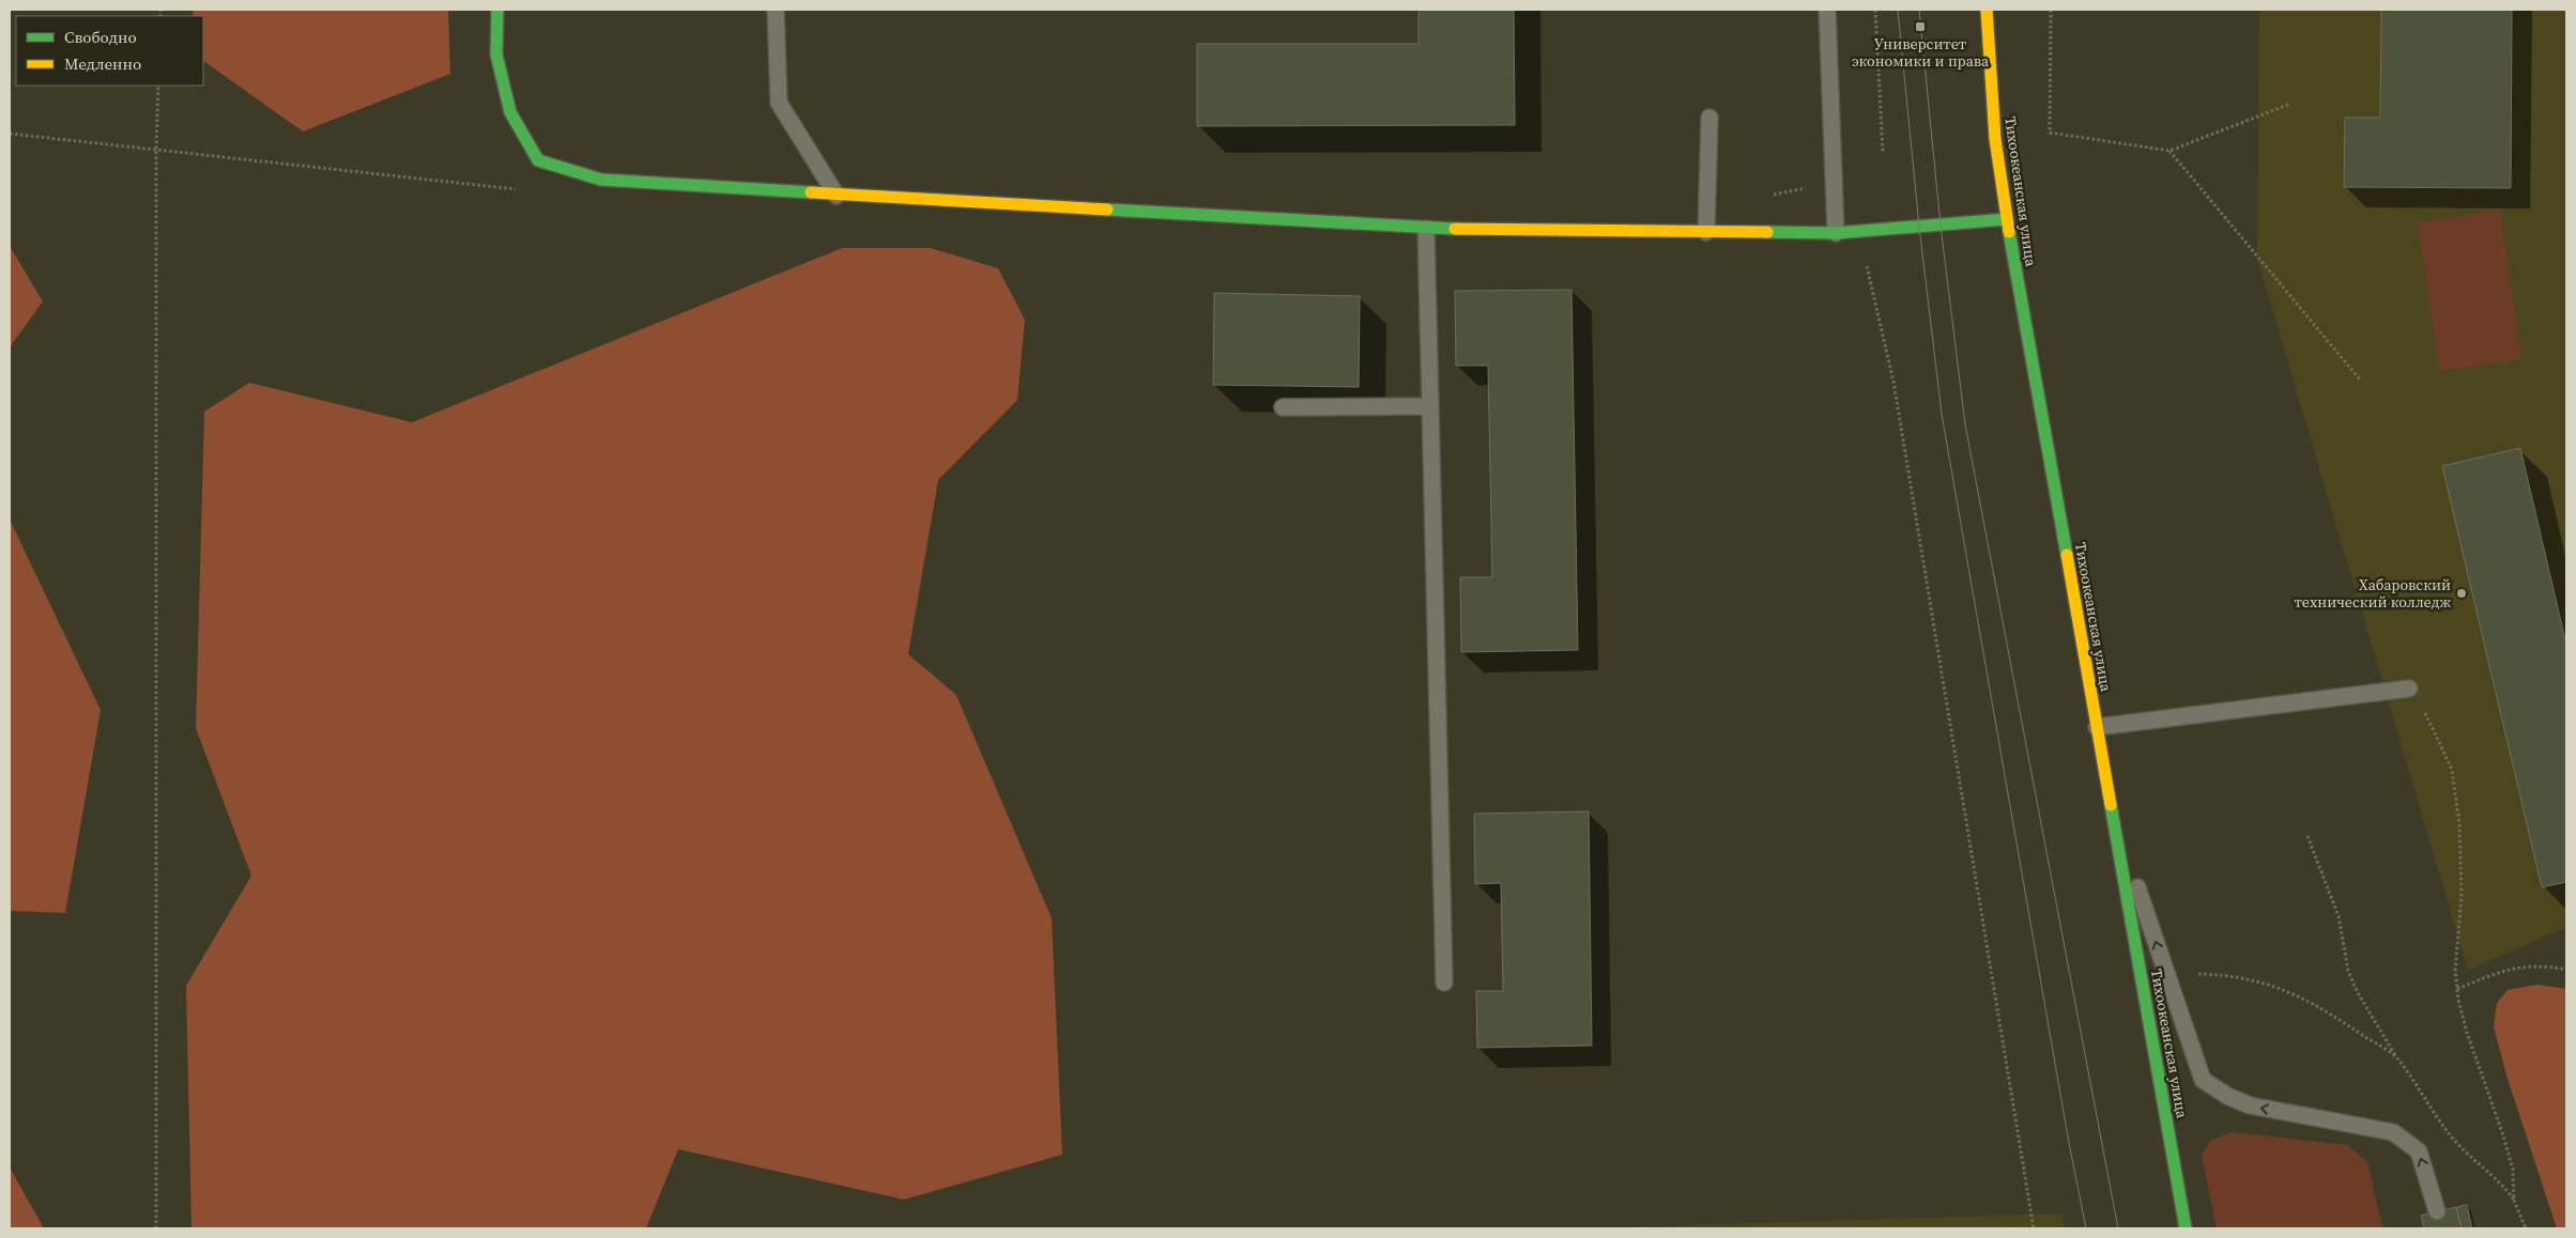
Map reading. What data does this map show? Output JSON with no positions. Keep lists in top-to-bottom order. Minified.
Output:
{"streets":{"street":["Тихоокеанская улица"]},"places":{"transit":["Университет экономики и права"],"other":["Хабаровский технический колледж"]},"legend":["Свободно","Медленно"]}
